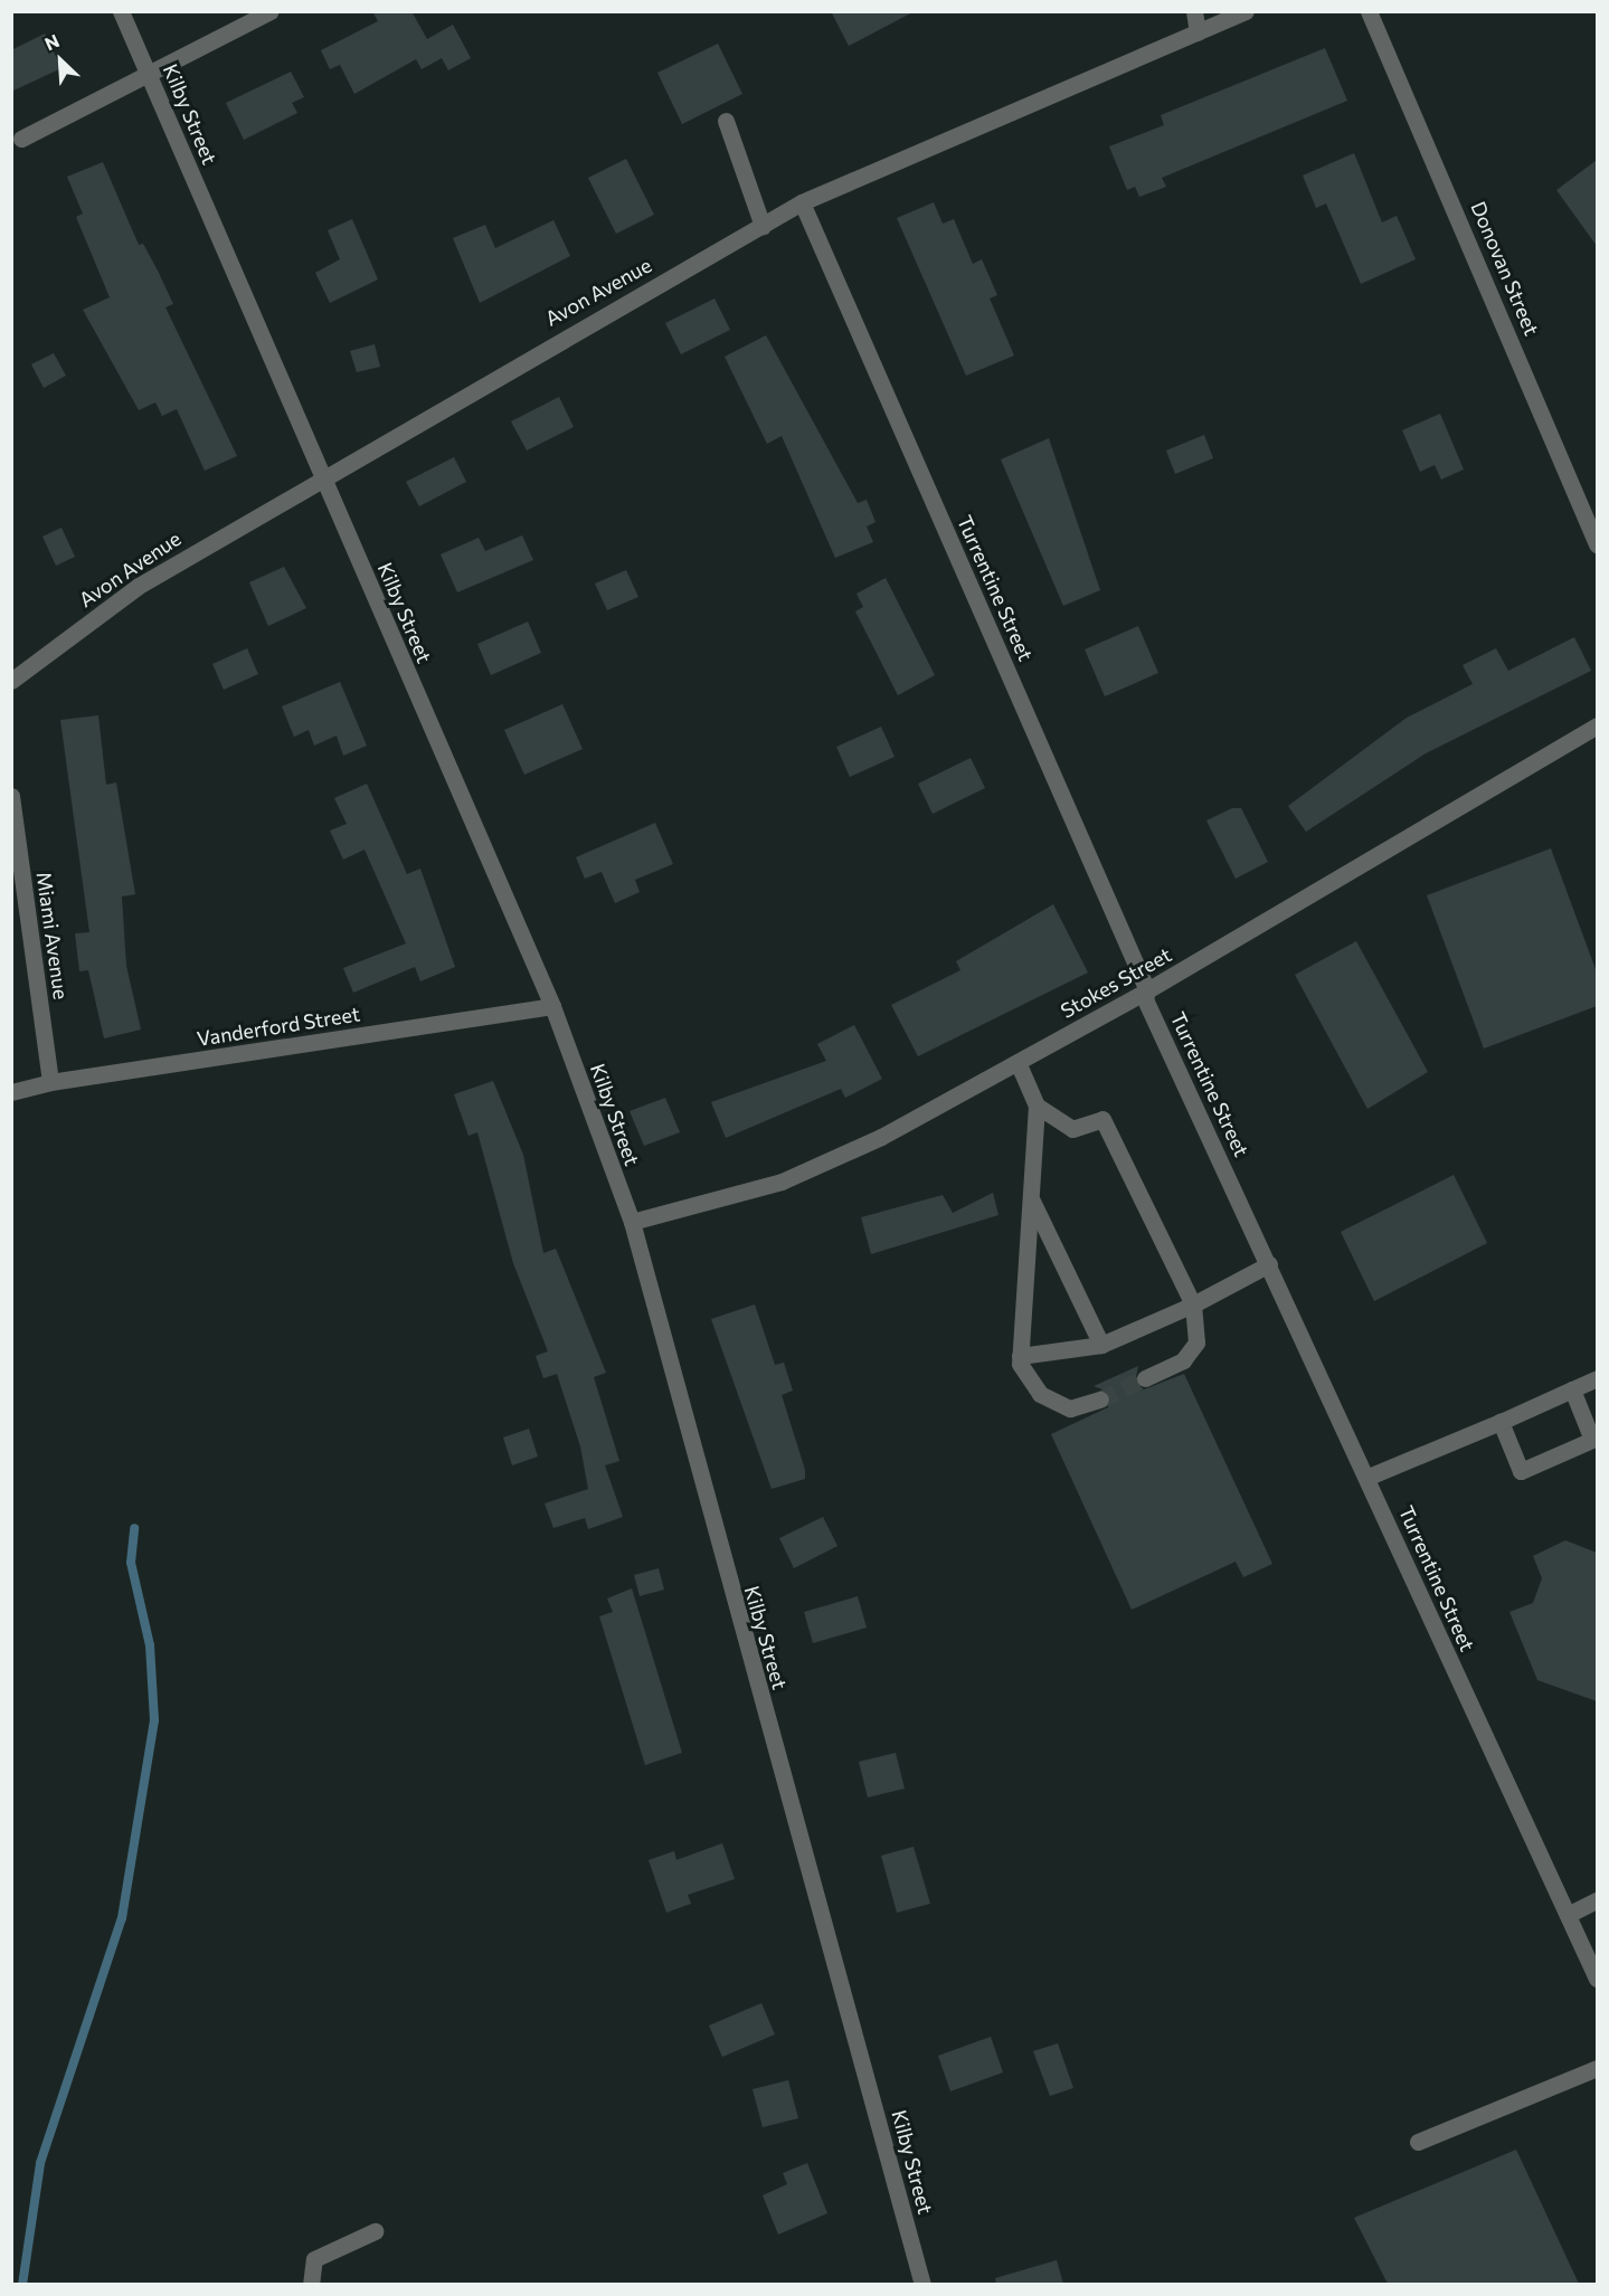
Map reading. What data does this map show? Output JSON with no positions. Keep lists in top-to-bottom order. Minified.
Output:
{"streets":{"street":["Kilby Street","Donovan Street","Avon Avenue","Turrentine Street","Miami Avenue","Stokes Street","Vanderford Street"]},"crossings":[["Kilby Street","Avon Avenue"],["Kilby Street","Stokes Street"],["Kilby Street","Vanderford Street"],["Avon Avenue","Turrentine Street"],["Turrentine Street","Stokes Street"],["Miami Avenue","Vanderford Street"]],"north":"top left"}
